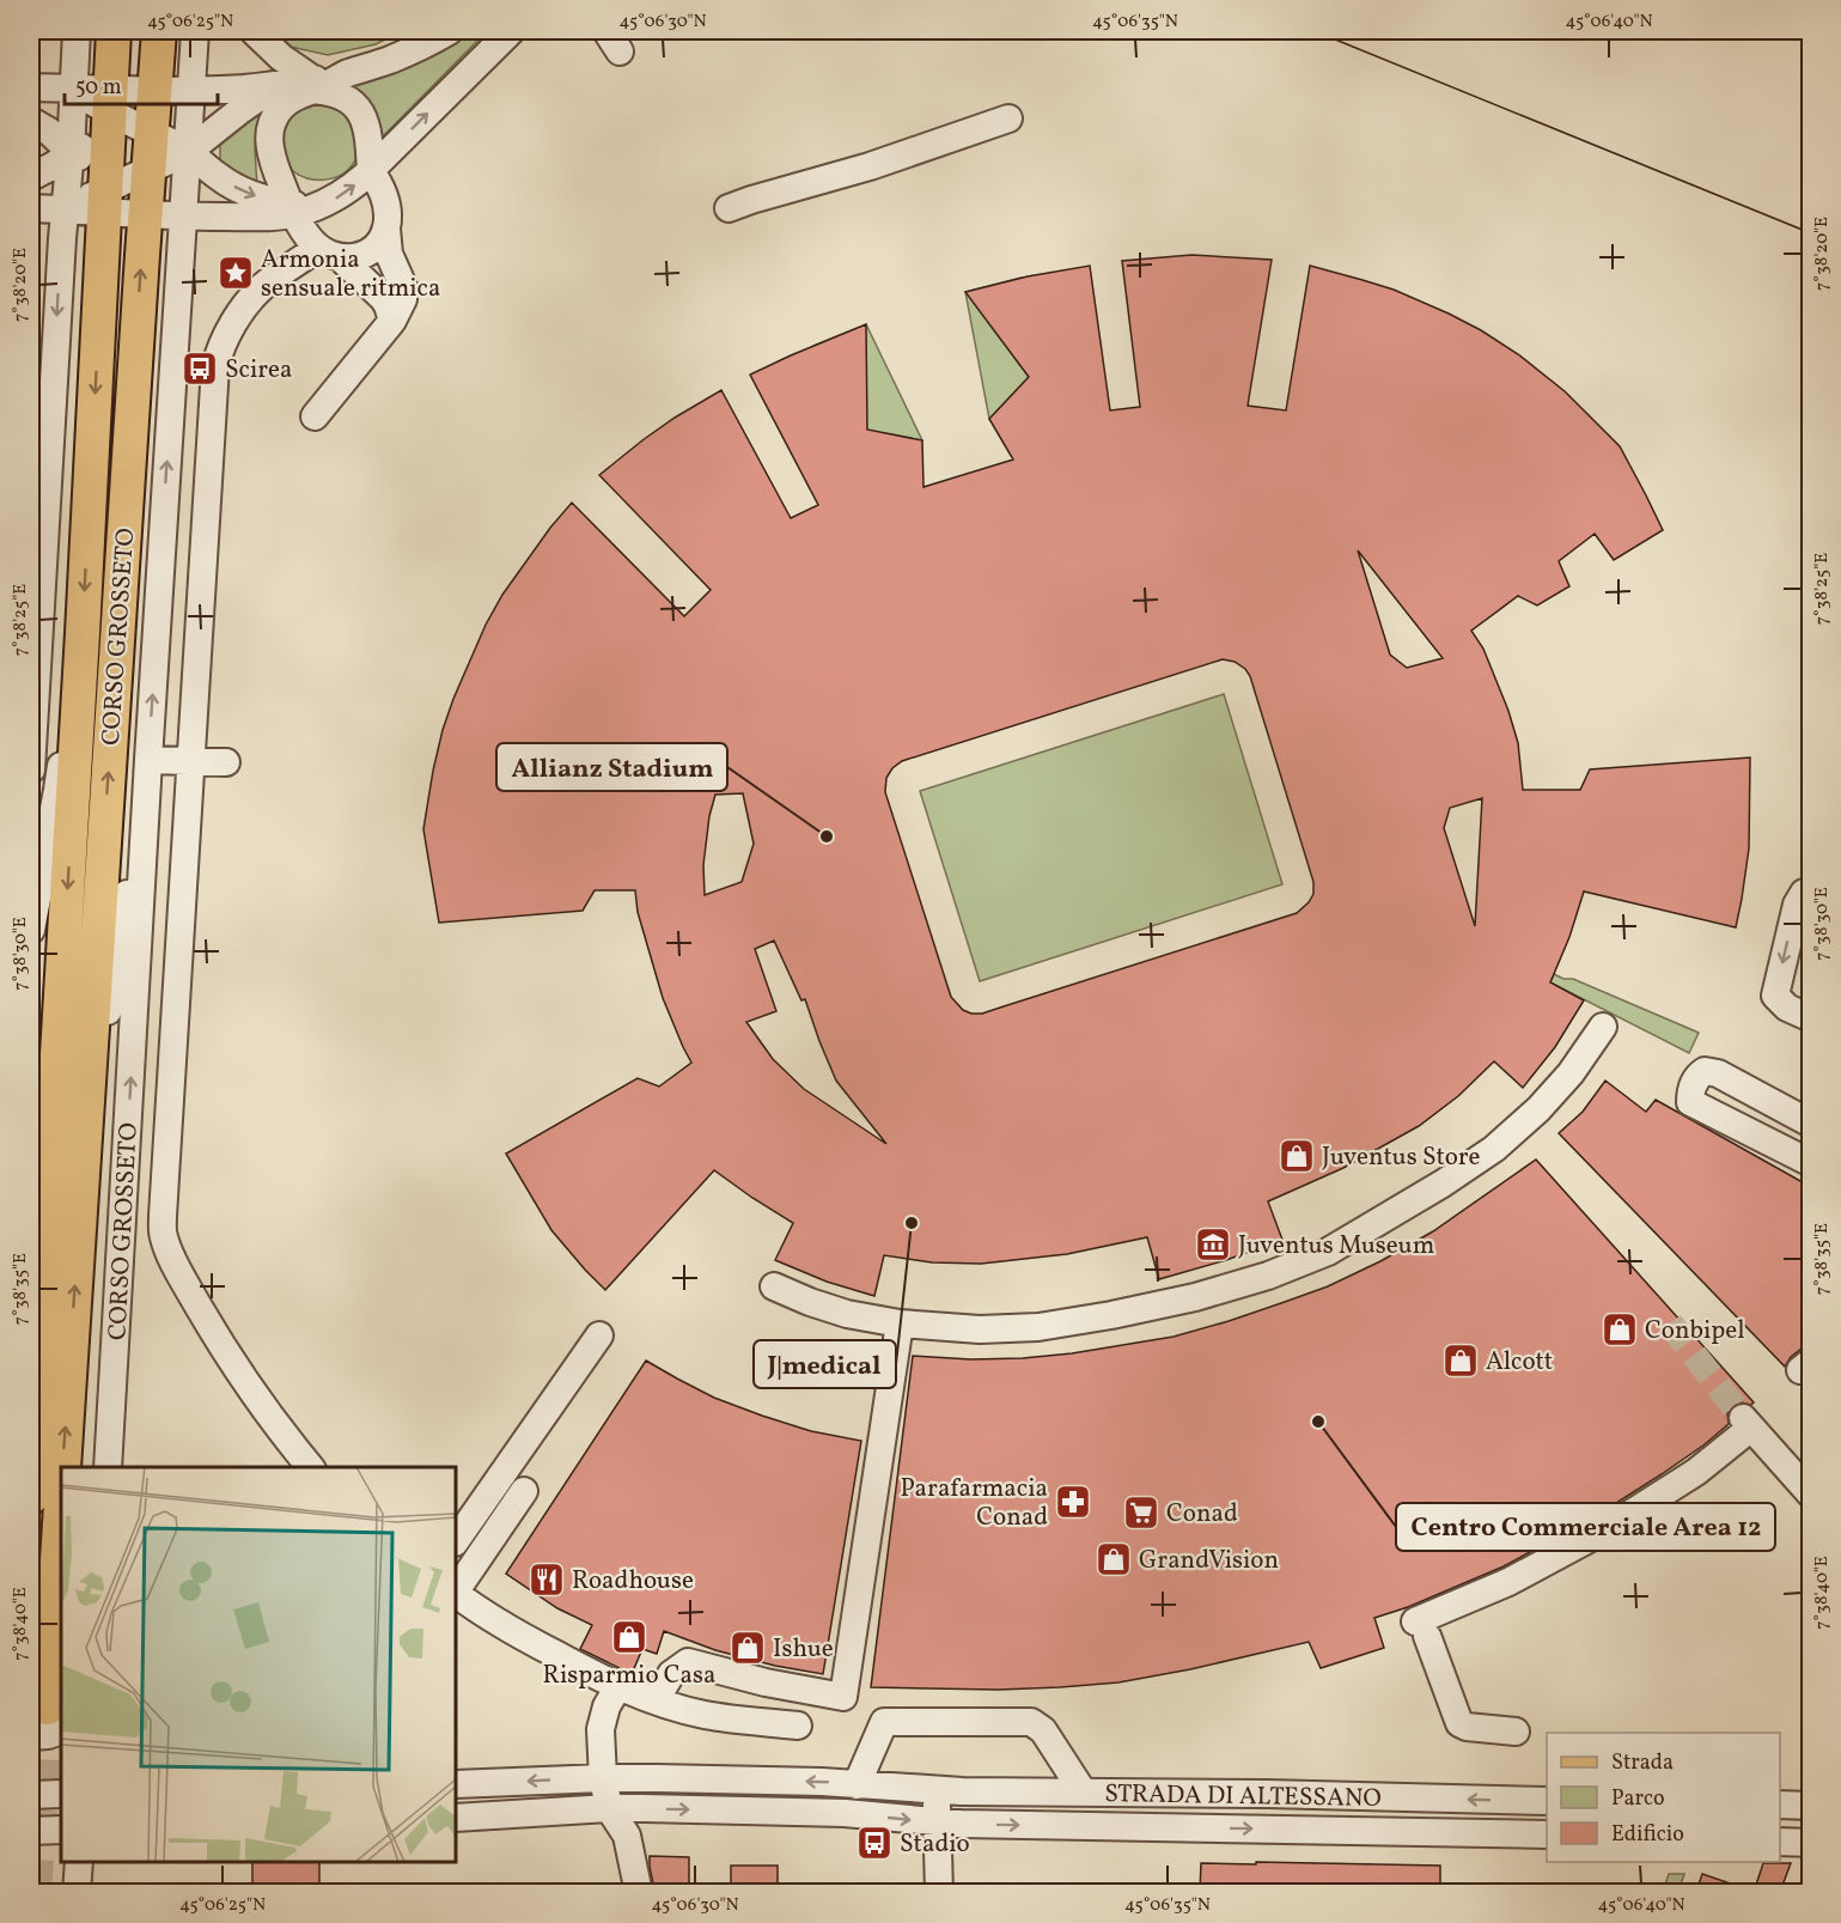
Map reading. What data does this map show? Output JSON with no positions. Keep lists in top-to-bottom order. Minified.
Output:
{"streets":{"main road":["CORSO GROSSETO"],"street":["STRADA DI ALTESSANO"]},"places":{"place":["Armonia sensuale ritmica"],"bus stop":["Scirea","Stadio"],"other":["Allianz Stadium","J|medical","Centro Commerciale Area 12"],"shop":["Juventus Store","Conbipel","Alcott","GrandVision","Risparmio Casa","Ishue"],"museum":["Juventus Museum"],"pharmacy":["Parafarmacia Conad"],"supermarket":["Conad"],"restaurant":["Roadhouse"]},"legend":["Strada","Parco","Edificio"],"scale_bar":"50 m","coordinates":["45°06'25\"N","45°06'30\"N","45°06'35\"N","45°06'40\"N","7°38'20\"E","7°38'25\"E","7°38'30\"E","7°38'35\"E","7°38'40\"E"]}
